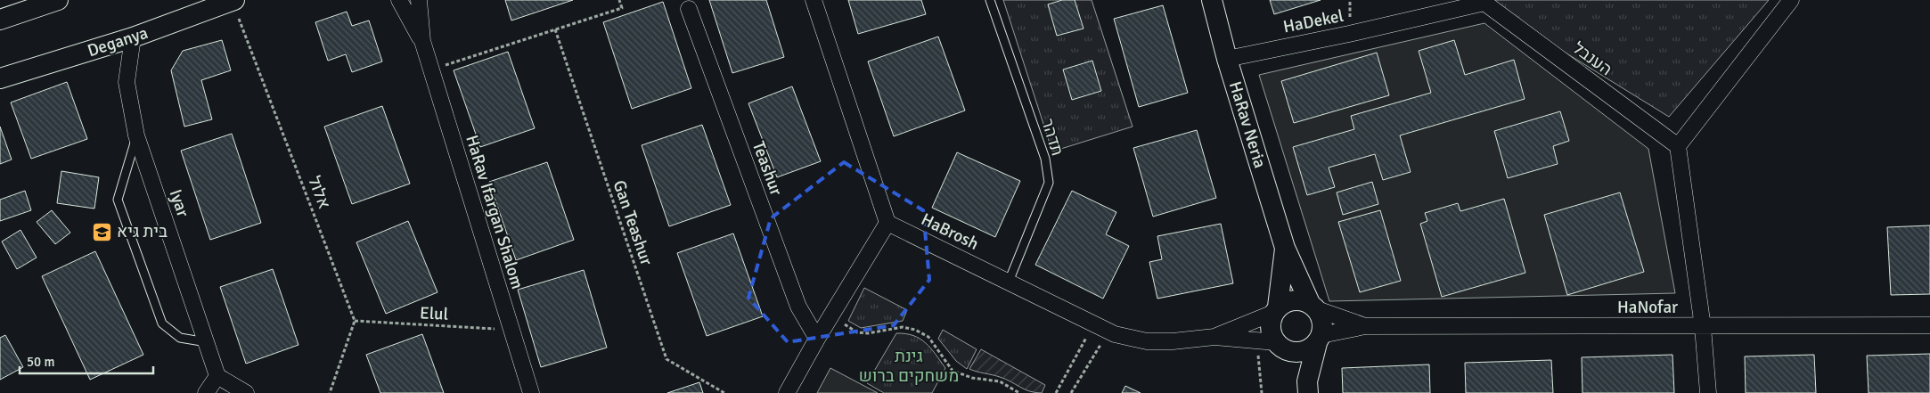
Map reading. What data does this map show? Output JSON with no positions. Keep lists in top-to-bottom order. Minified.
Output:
{"streets":{"street":["HaDekel","Deganya","הענבל","HaRav Neria","Teashur","Iyar","HaRav Ifargan Shalom","HaBrosh","HaNofar"],"lane":["תדהר"],"path":["אלול","Gan Teashur","Elul"]},"crossings":[["HaDekel","הענבל"],["HaDekel","HaRav Neria"],["Deganya","אלול"],["Deganya","Iyar"],["HaRav Neria","HaBrosh"],["HaRav Neria","HaNofar"],["תדהר","HaBrosh"],["אלול","Elul"],["HaRav Ifargan Shalom","Elul"],["HaBrosh","HaNofar"]],"parks":["גינת משחקים ברוש"],"places":{"school or university":["בית גיא"]},"scale_bar":"50 m"}
